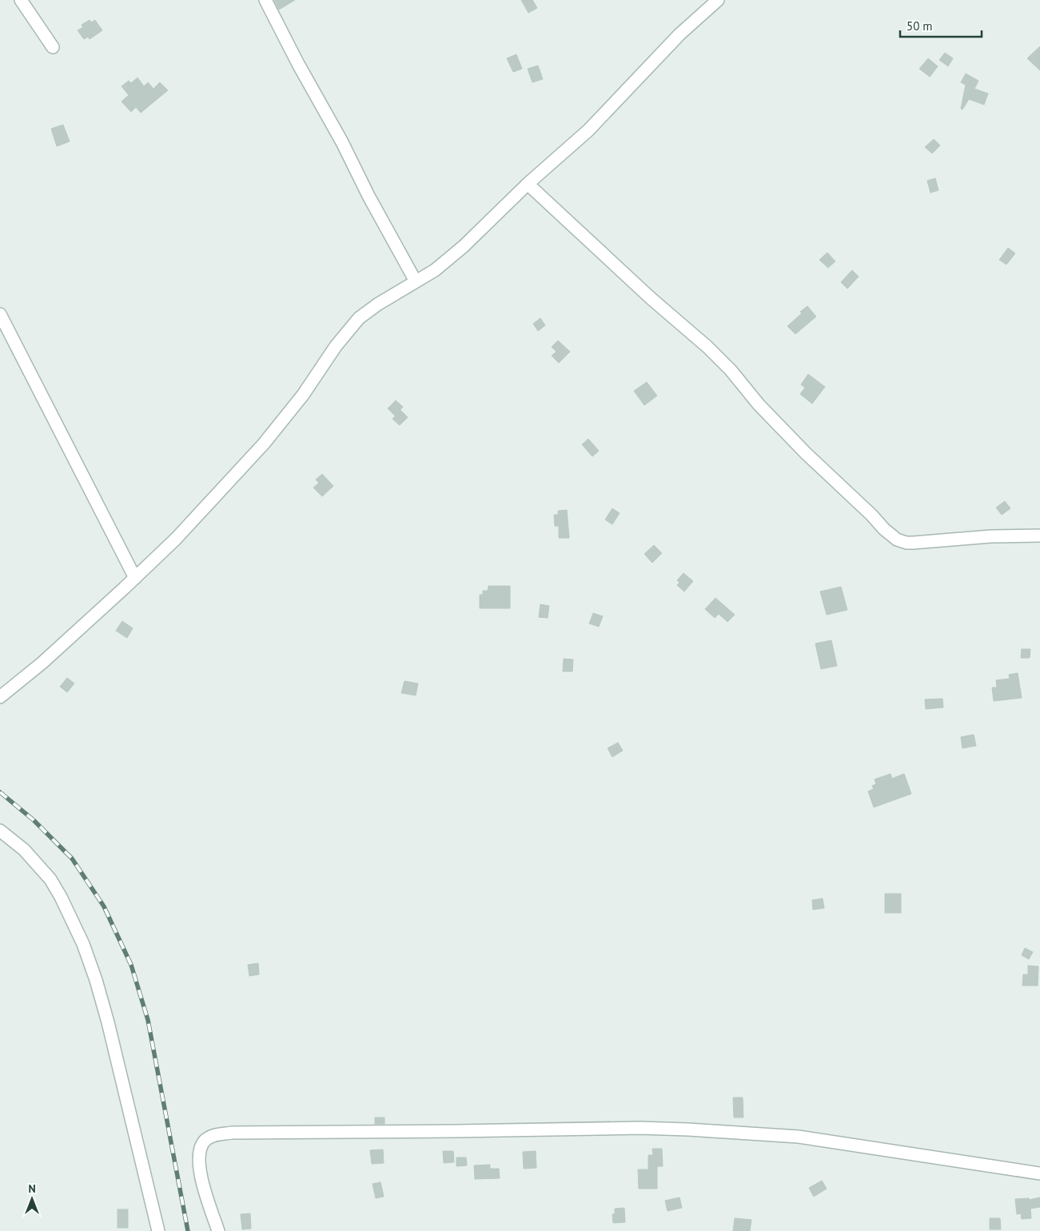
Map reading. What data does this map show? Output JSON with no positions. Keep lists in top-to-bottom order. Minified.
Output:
{"scale_bar":"50 m","north":"top"}
